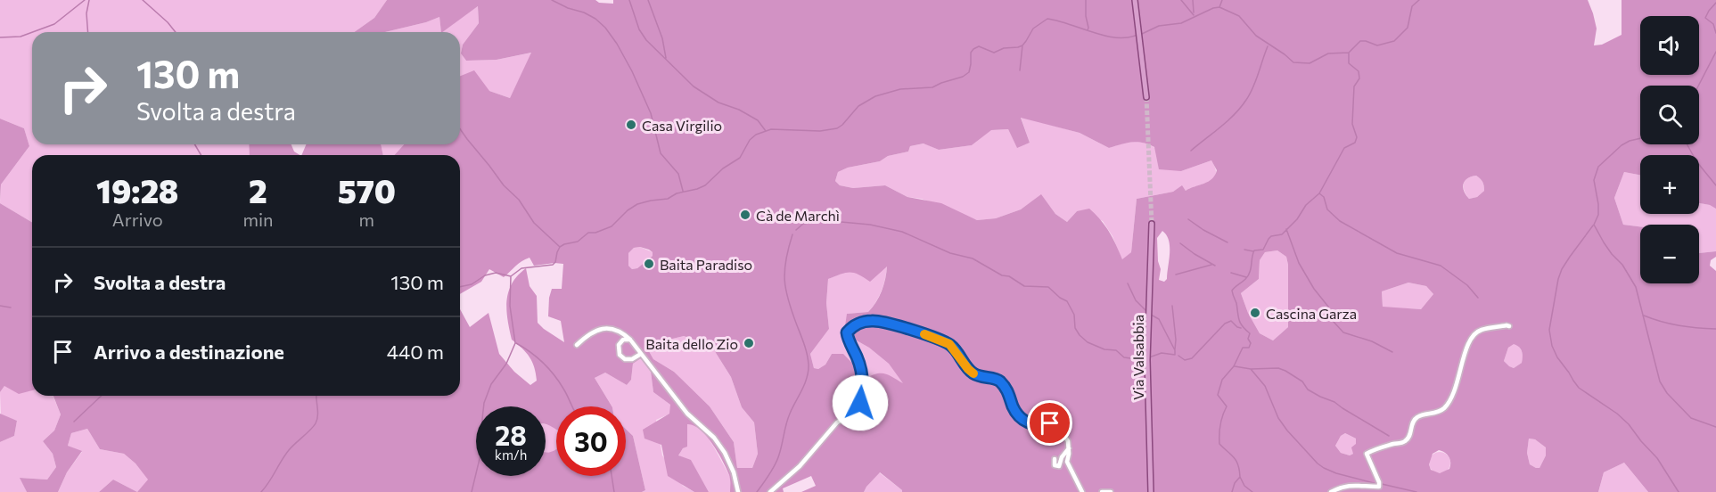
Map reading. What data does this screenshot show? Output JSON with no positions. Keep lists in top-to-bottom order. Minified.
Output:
{"streets":{"main road":["Via Valsabbia"]},"places":["Casa Virgilio","Cà de Marchì","Baita Paradiso","Cascina Garza","Baita dello Zio"],"page":{"map_buttons":["+","−"],"turn":["130 m","Svolta a destra"],"eta":["19:28","Arrivo","2","min","570","m"],"list":[{"name":"Svolta a destra","value":"130 m"},{"name":"Arrivo a destinazione","value":"440 m"}],"speed":"28 km/h","limit":"30"}}
